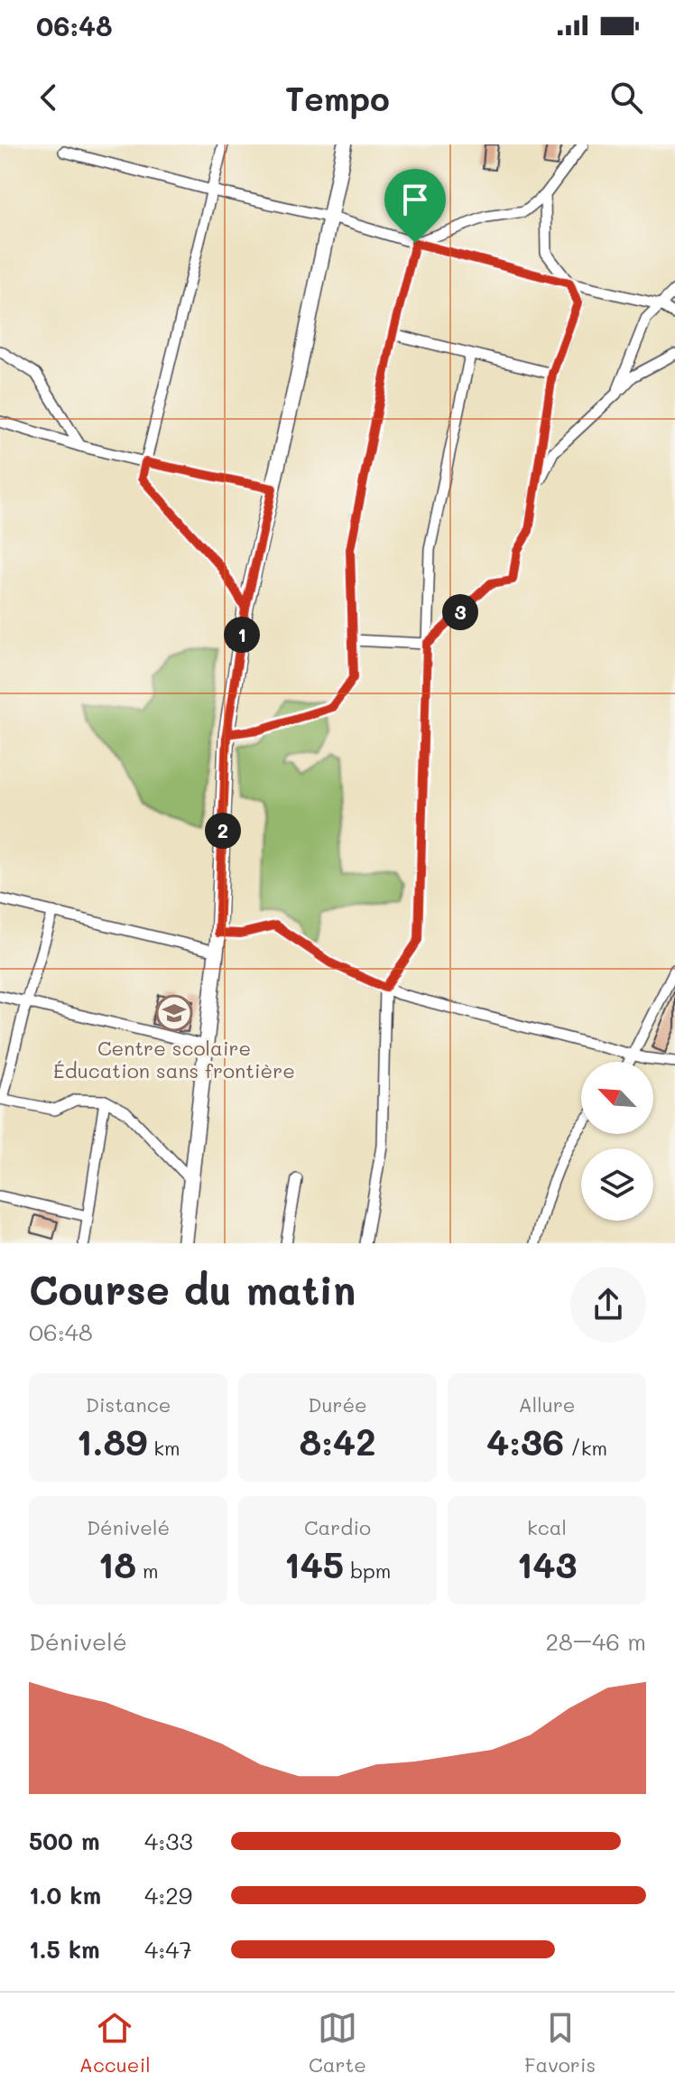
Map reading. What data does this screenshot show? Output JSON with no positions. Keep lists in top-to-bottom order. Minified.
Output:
{"places":{"school or university":["Centre scolaire Éducation sans frontière"]},"north":"top left","page":{"status":"06:48","header":"Tempo","pins":["3","1","2"],"heading":["Course du matin","06:48"],"stats":[["Distance","1.89 km"],["Durée","8:42"],["Allure","4:36 /km"],["Dénivelé","18 m"],["Cardio","145 bpm"],["kcal","143"]],"chart":["Dénivelé","28–46 m"],"list":[{"name":"500 m","note":"4:33"},{"name":"1.0 km","note":"4:29"},{"name":"1.5 km","note":"4:47"}],"tabs":["Accueil","Carte","Favoris"]}}
